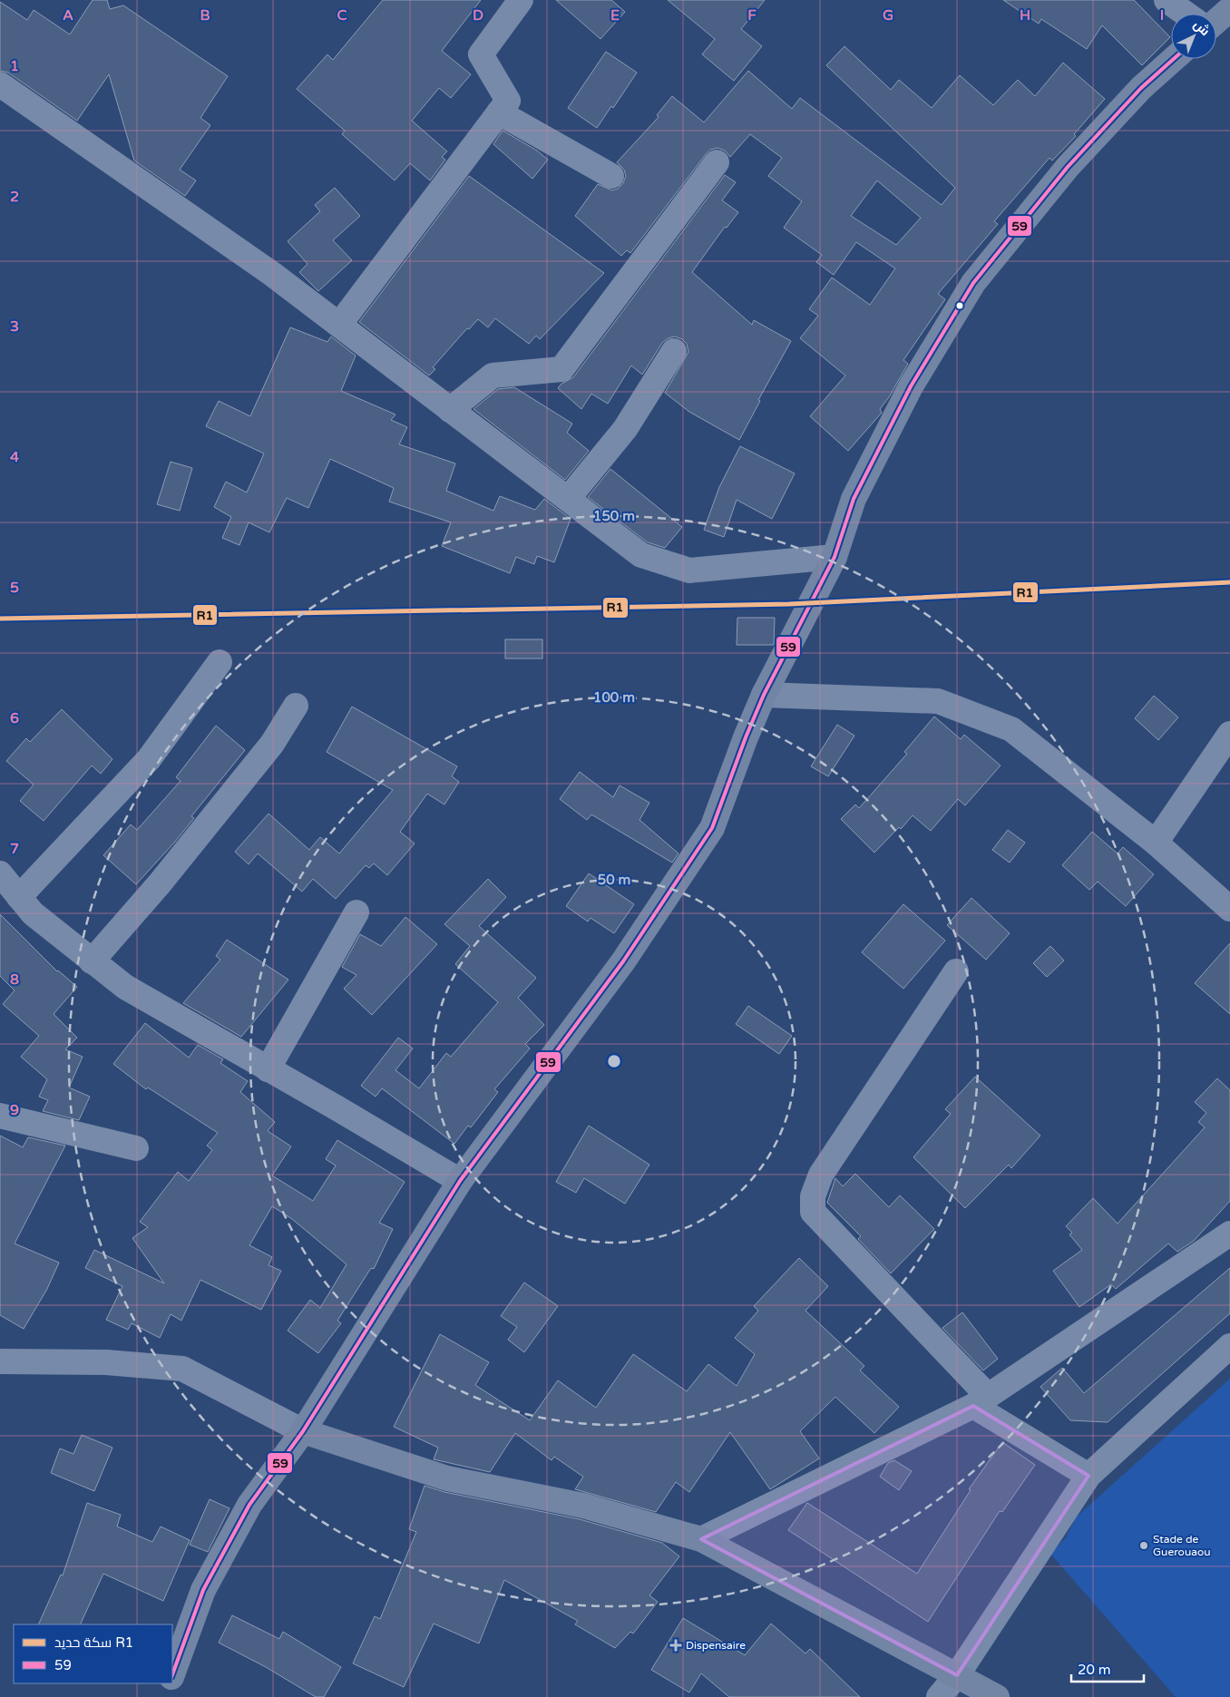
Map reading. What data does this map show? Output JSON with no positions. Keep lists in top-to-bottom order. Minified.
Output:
{"places":{"other":["Stade de Guerouaou"],"health":["Dispensaire"]},"lines":["transit line 59","rail line R1"],"legend":["سكة حديد R1","59"],"scale_bar":"20 m","north":"top right","grid":{"columns":["A","B","C","D","E","F","G","H","I"],"rows":["1","2","3","4","5","6","7","8","9"]},"rings":["150 m","100 m","50 m"]}
